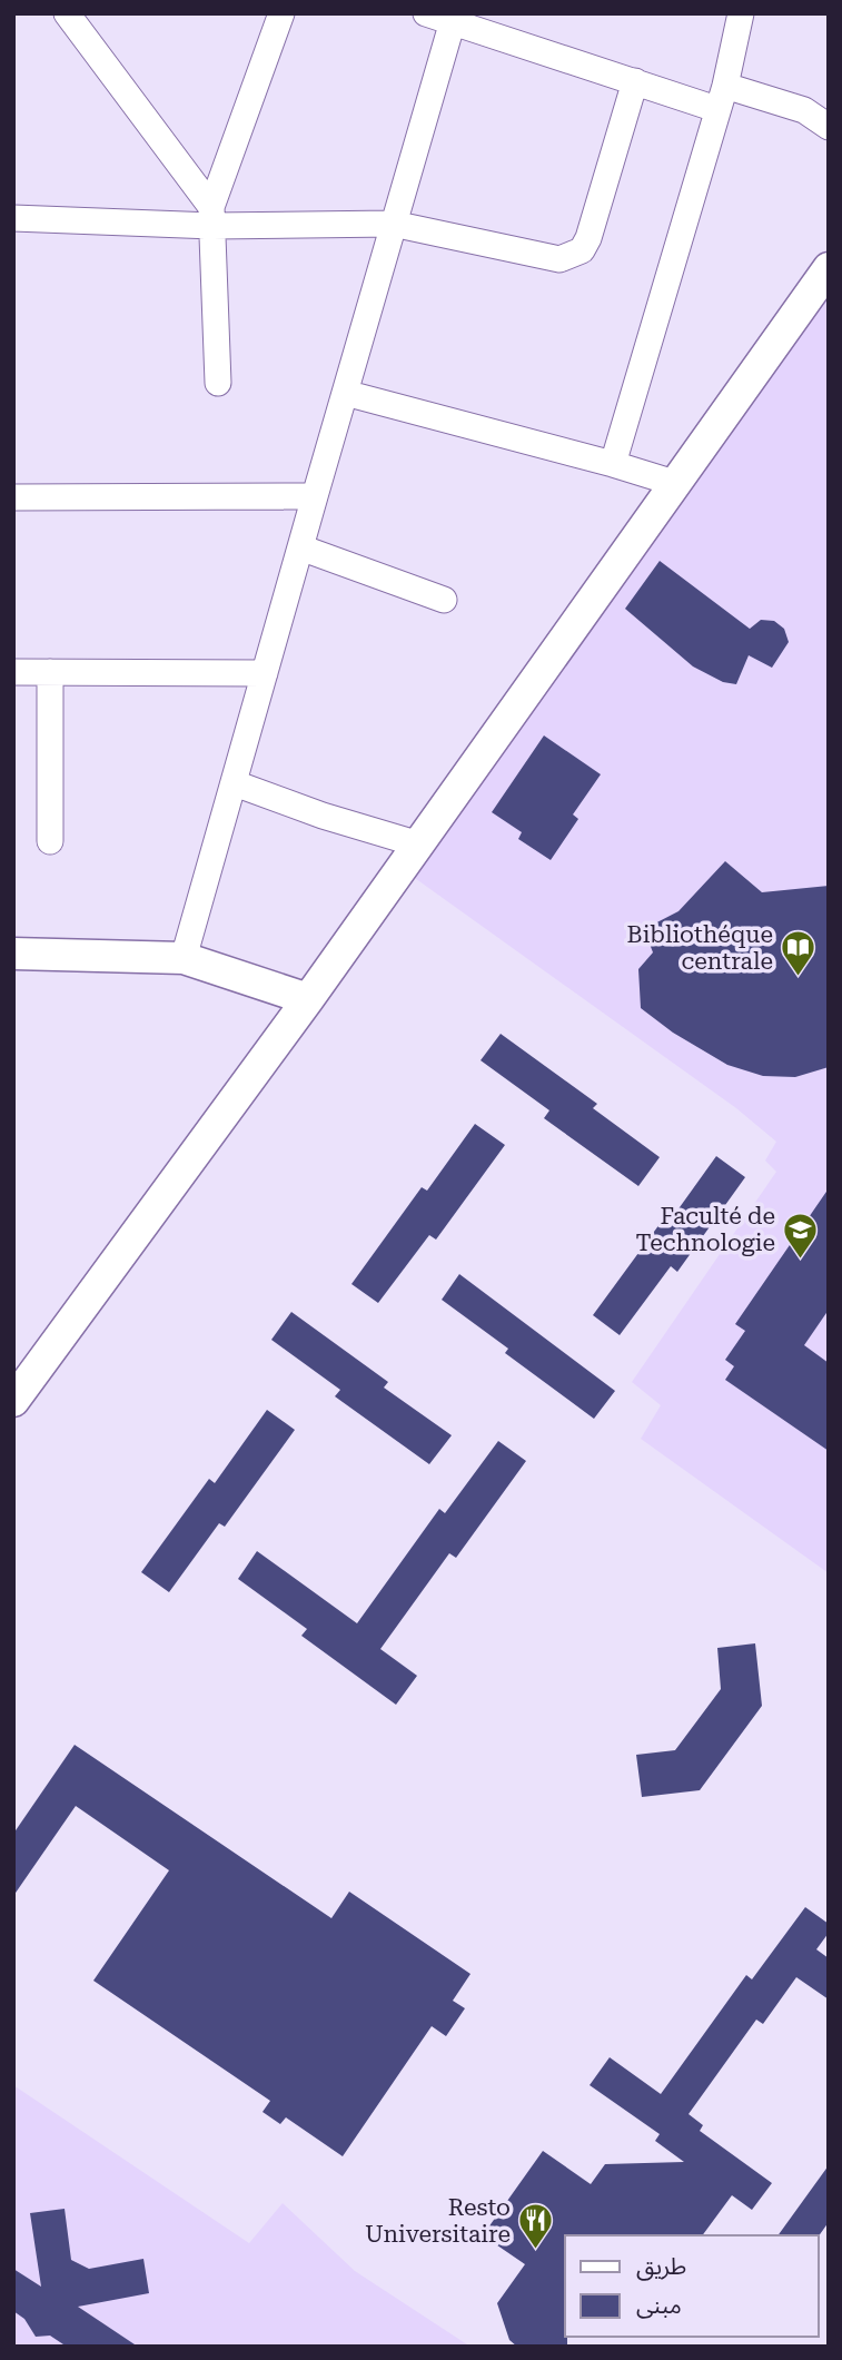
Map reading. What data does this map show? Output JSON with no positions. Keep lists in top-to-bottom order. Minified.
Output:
{"places":{"library":["Bibliothéque centrale"],"school or university":["Faculté de Technologie"],"restaurant":["Resto Universitaire"]},"legend":["طريق","مبنى"]}
